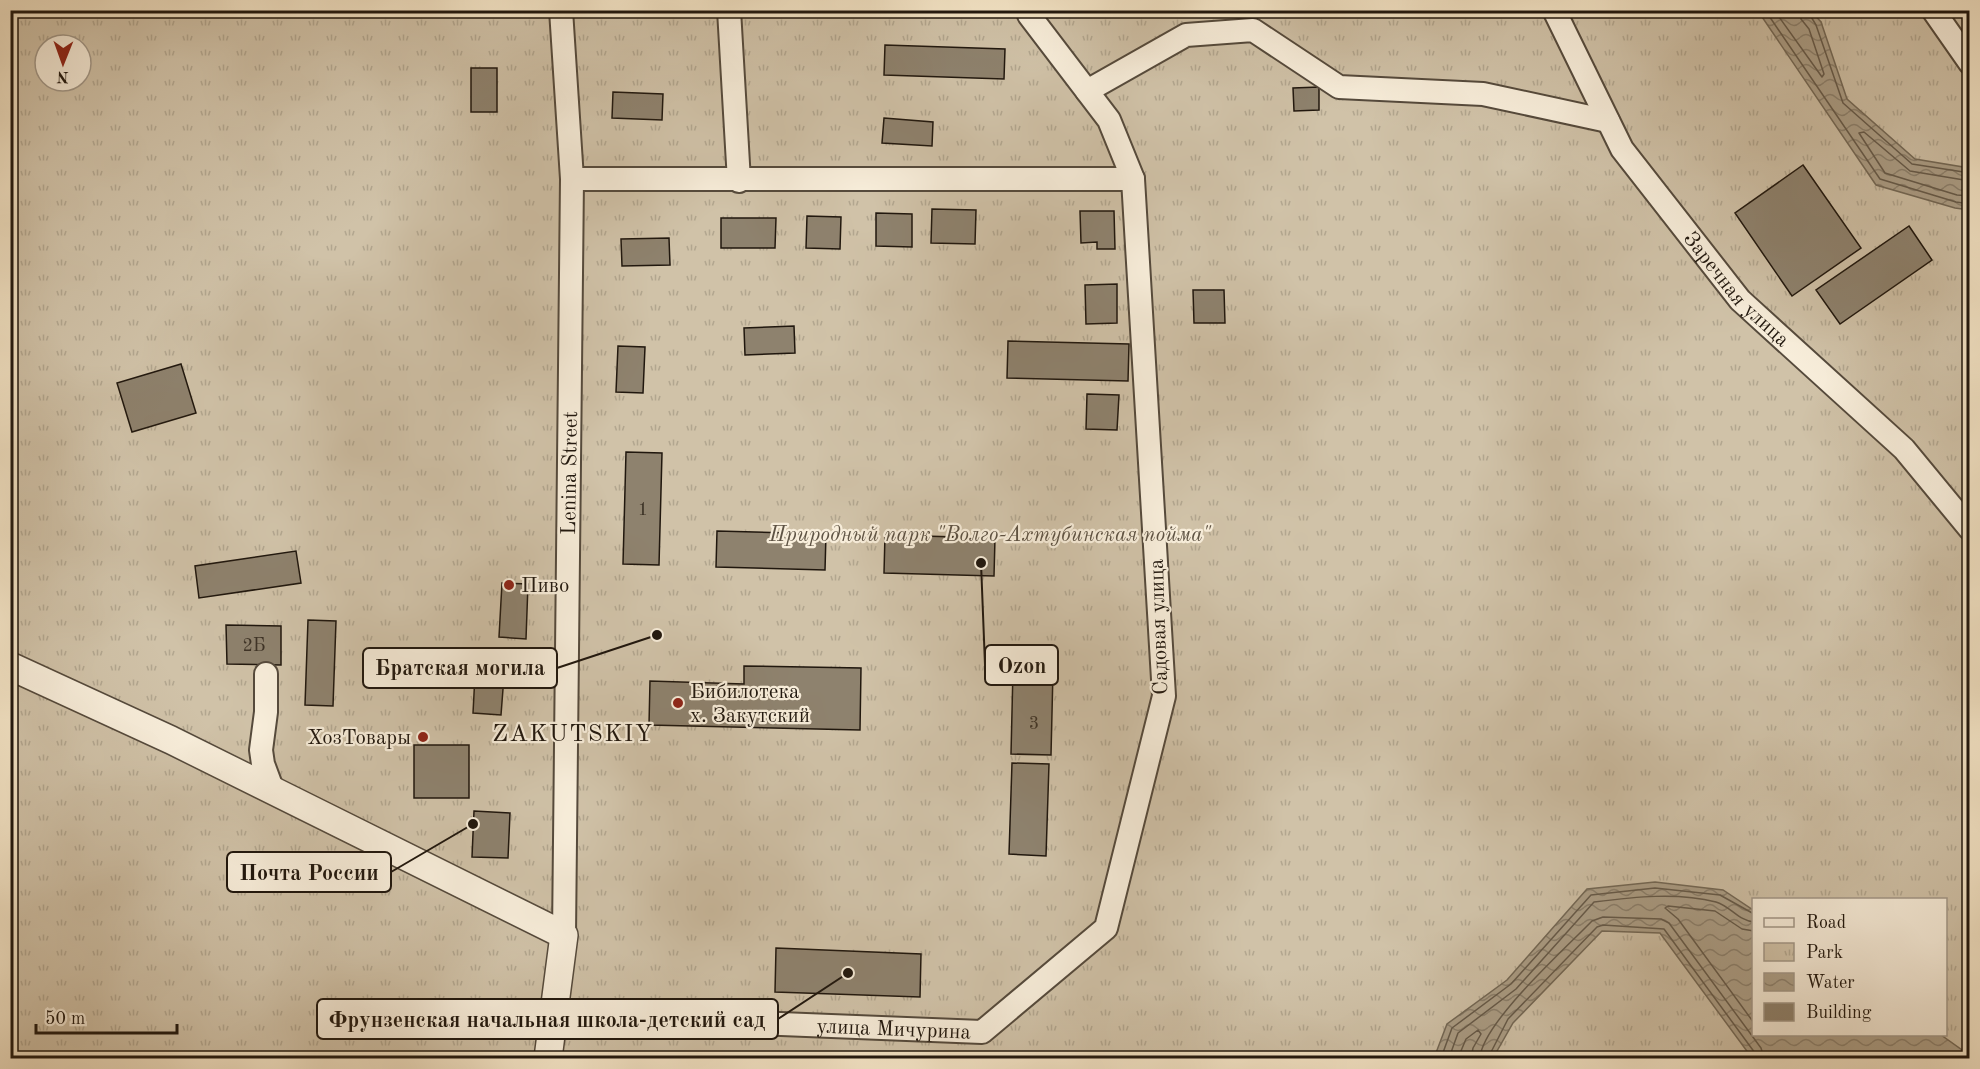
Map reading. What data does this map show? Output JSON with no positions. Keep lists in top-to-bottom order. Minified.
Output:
{"streets":{"street":["Заречная улица","Lenina Street","Садовая улица","улица Мичурина"]},"crossings":[["Садовая улица","улица Мичурина"]],"districts":["ZAKUTSKIY"],"parks":["Природный парк \"Волго-Ахтубинская пойма\""],"places":["Ozon","Пиво","Братская могила","Бибилотека х. Закутский","ХозТовары","Почта России","Фрунзенская начальная школа-детский сад"],"house_numbers":["1","2Б","3"],"legend":["Road","Park","Water","Building"],"scale_bar":"50 m","north":"bottom"}
